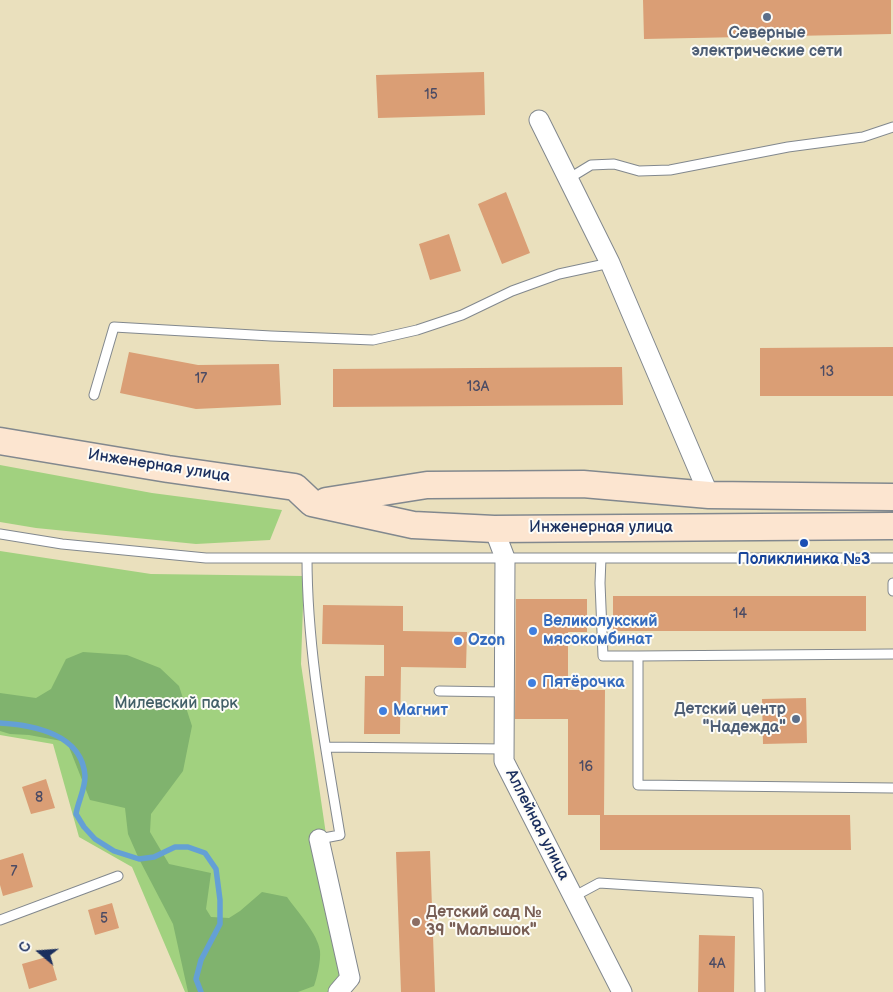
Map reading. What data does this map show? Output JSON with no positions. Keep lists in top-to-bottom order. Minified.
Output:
{"streets":{"main road":["Инженерная улица"],"street":["Аллейная улица"]},"crossings":[["Инженерная улица","Аллейная улица"]],"parks":["Милевский парк"],"places":["Северные электрические сети","Поликлиника №3","Великолукский мясокомбинат","Ozon","Пятёрочка","Магнит","Детский центр \"Надежда\"","Детский сад № 39 \"Малышок\""],"house_numbers":["15","13","17","13А","14","16","8","7","5","4А"],"north":"left"}
